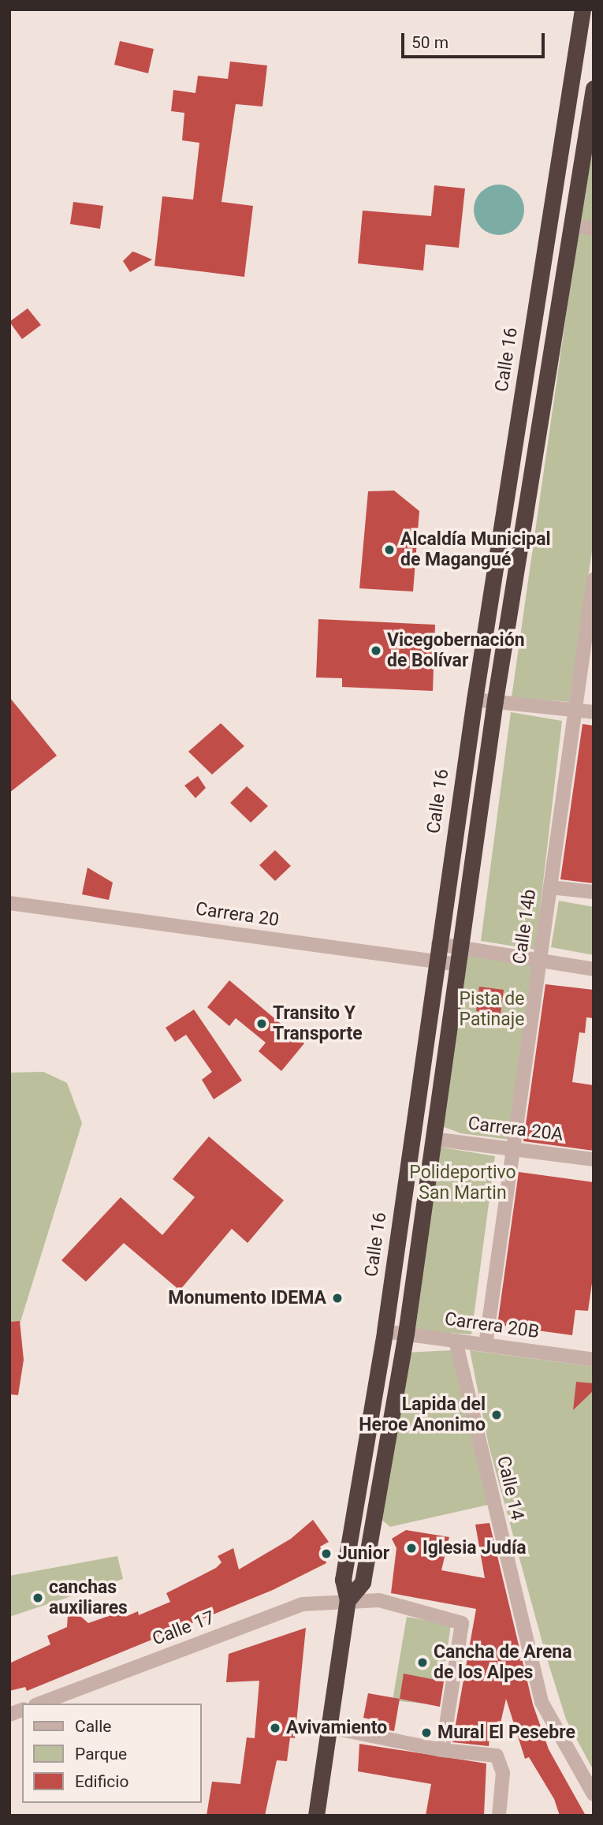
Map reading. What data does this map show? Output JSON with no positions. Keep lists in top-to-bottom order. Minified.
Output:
{"streets":{"highway":["Calle 16"],"street":["Carrera 20","Calle 14b","Carrera 20A","Carrera 20B","Calle 14","Calle 17"]},"crossings":[["Calle 16","Carrera 20"],["Calle 16","Carrera 20A"],["Calle 16","Carrera 20B"],["Calle 16","Calle 17"],["Calle 14b","Carrera 20A"],["Calle 14b","Carrera 20B"],["Carrera 20B","Calle 14"]],"parks":["Pista de Patinaje","Polideportivo San Martin"],"places":["Alcaldía Municipal de Magangué","Vicegobernación de Bolívar","Transito Y Transporte","Monumento IDEMA","Lapida del Heroe Anonimo","Iglesia Judía","Junior","canchas auxiliares","Cancha de Arena de los Alpes","Avivamiento","Mural El Pesebre"],"legend":["Calle","Parque","Edificio"],"scale_bar":"50 m"}
